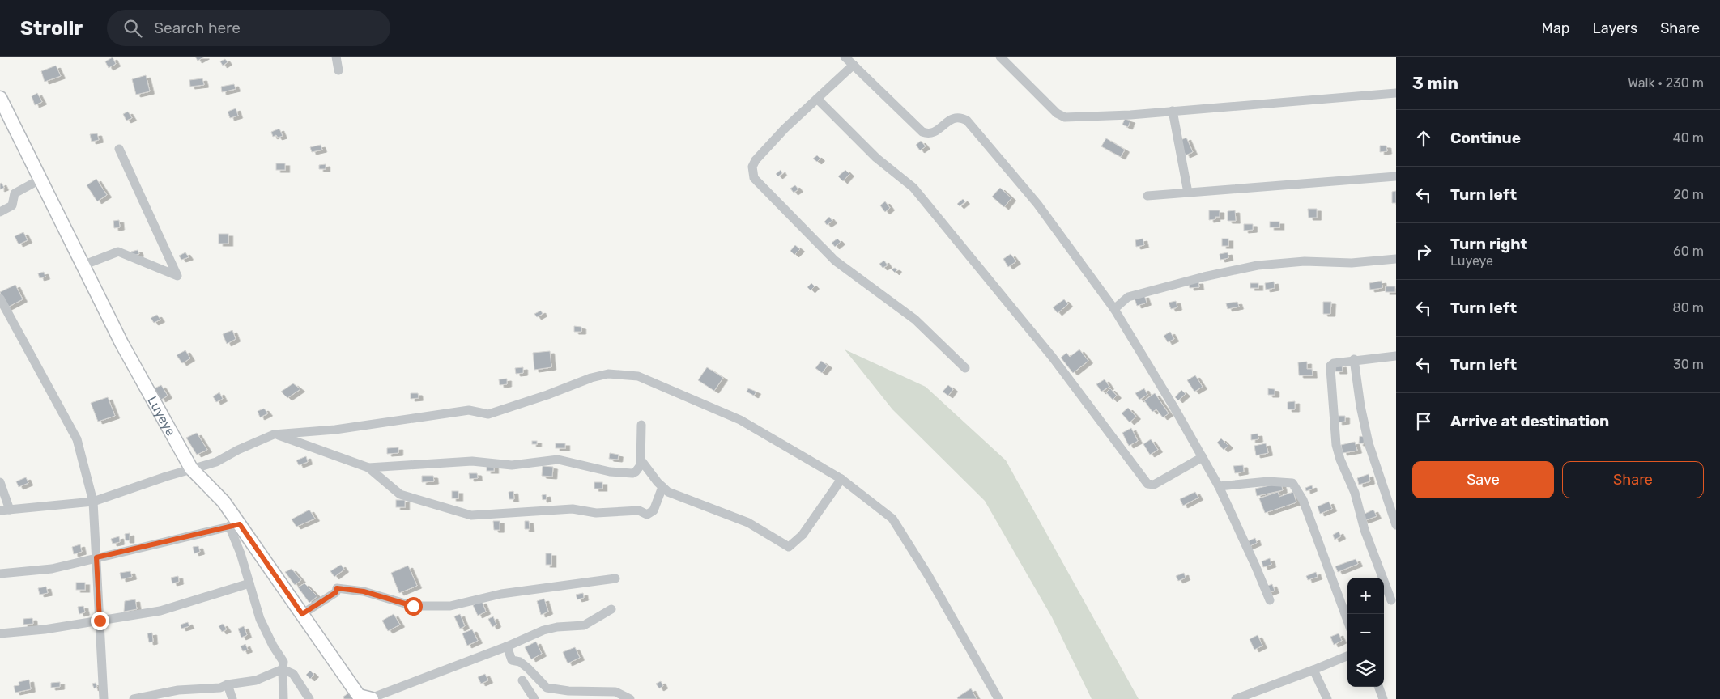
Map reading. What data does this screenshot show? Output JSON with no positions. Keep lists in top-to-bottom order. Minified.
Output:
{"streets":{"street":["Luyeye"]},"page":{"header":"Strollr","search":"Search here","nav":["Map","Layers","Share"],"heading":["3 min","Walk · 230 m"],"list":[["Continue","40 m"],["Turn left","20 m"],["Turn right","Luyeye","60 m"],["Turn left","80 m"],["Turn left","30 m"],"Arrive at destination"],"buttons":["Save","Share"],"map_buttons":["+","−"]}}
